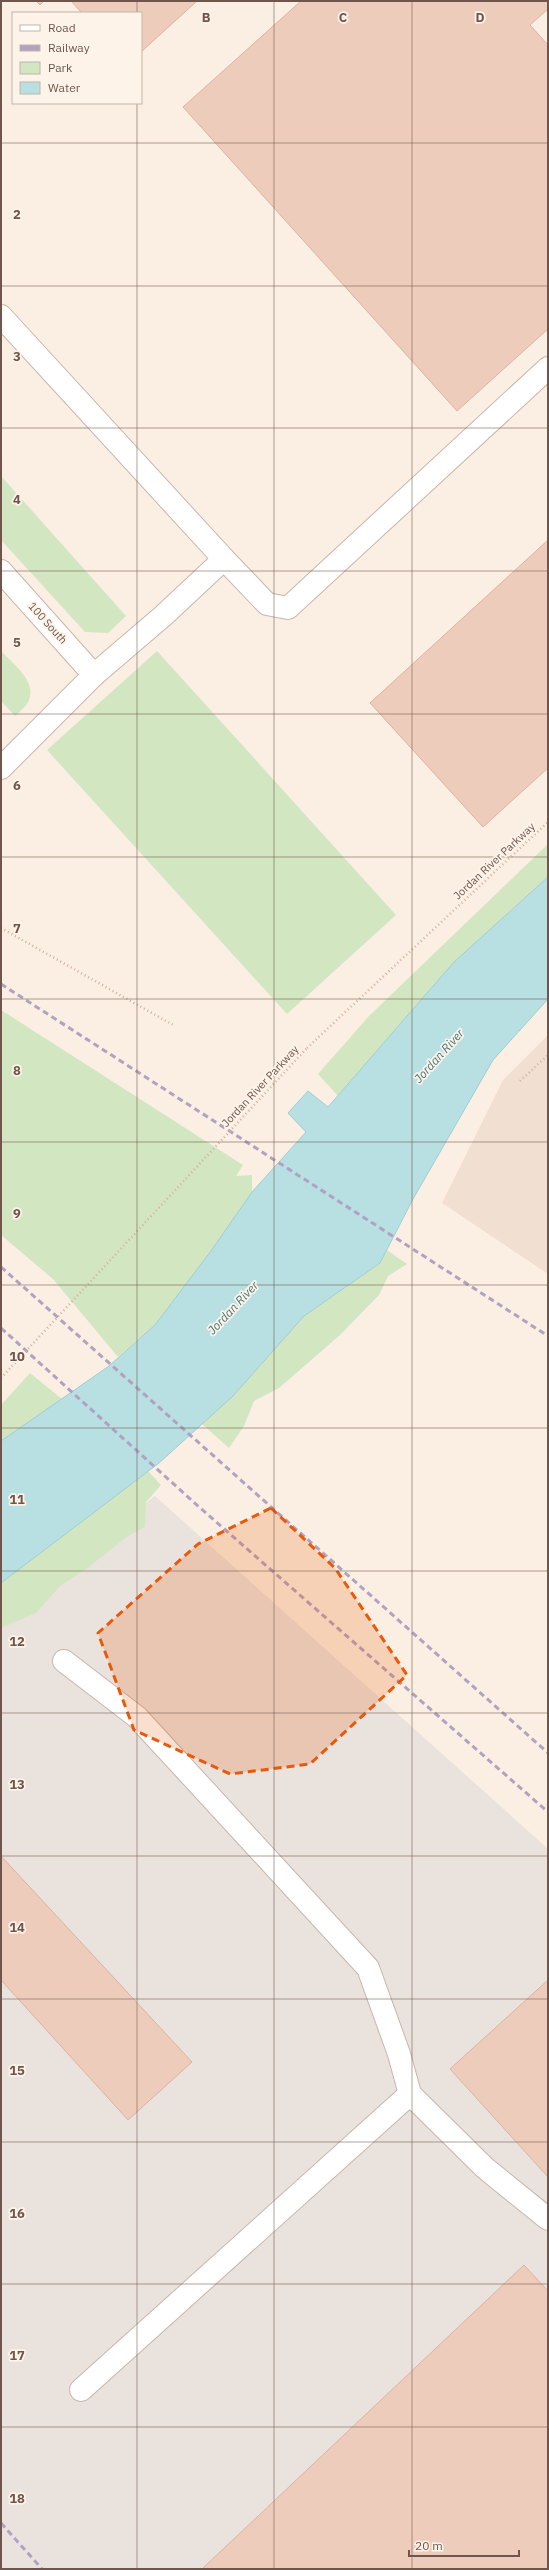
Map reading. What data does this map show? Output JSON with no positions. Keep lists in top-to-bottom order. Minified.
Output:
{"streets":{"street":["100 South"],"path":["Jordan River Parkway"]},"water":["Jordan River"],"legend":["Road","Railway","Park","Water"],"scale_bar":"20 m","grid":{"columns":["B","C","D"],"rows":["2","3","4","5","6","7","8","9","10","11","12","13","14","15","16","17","18"]}}
